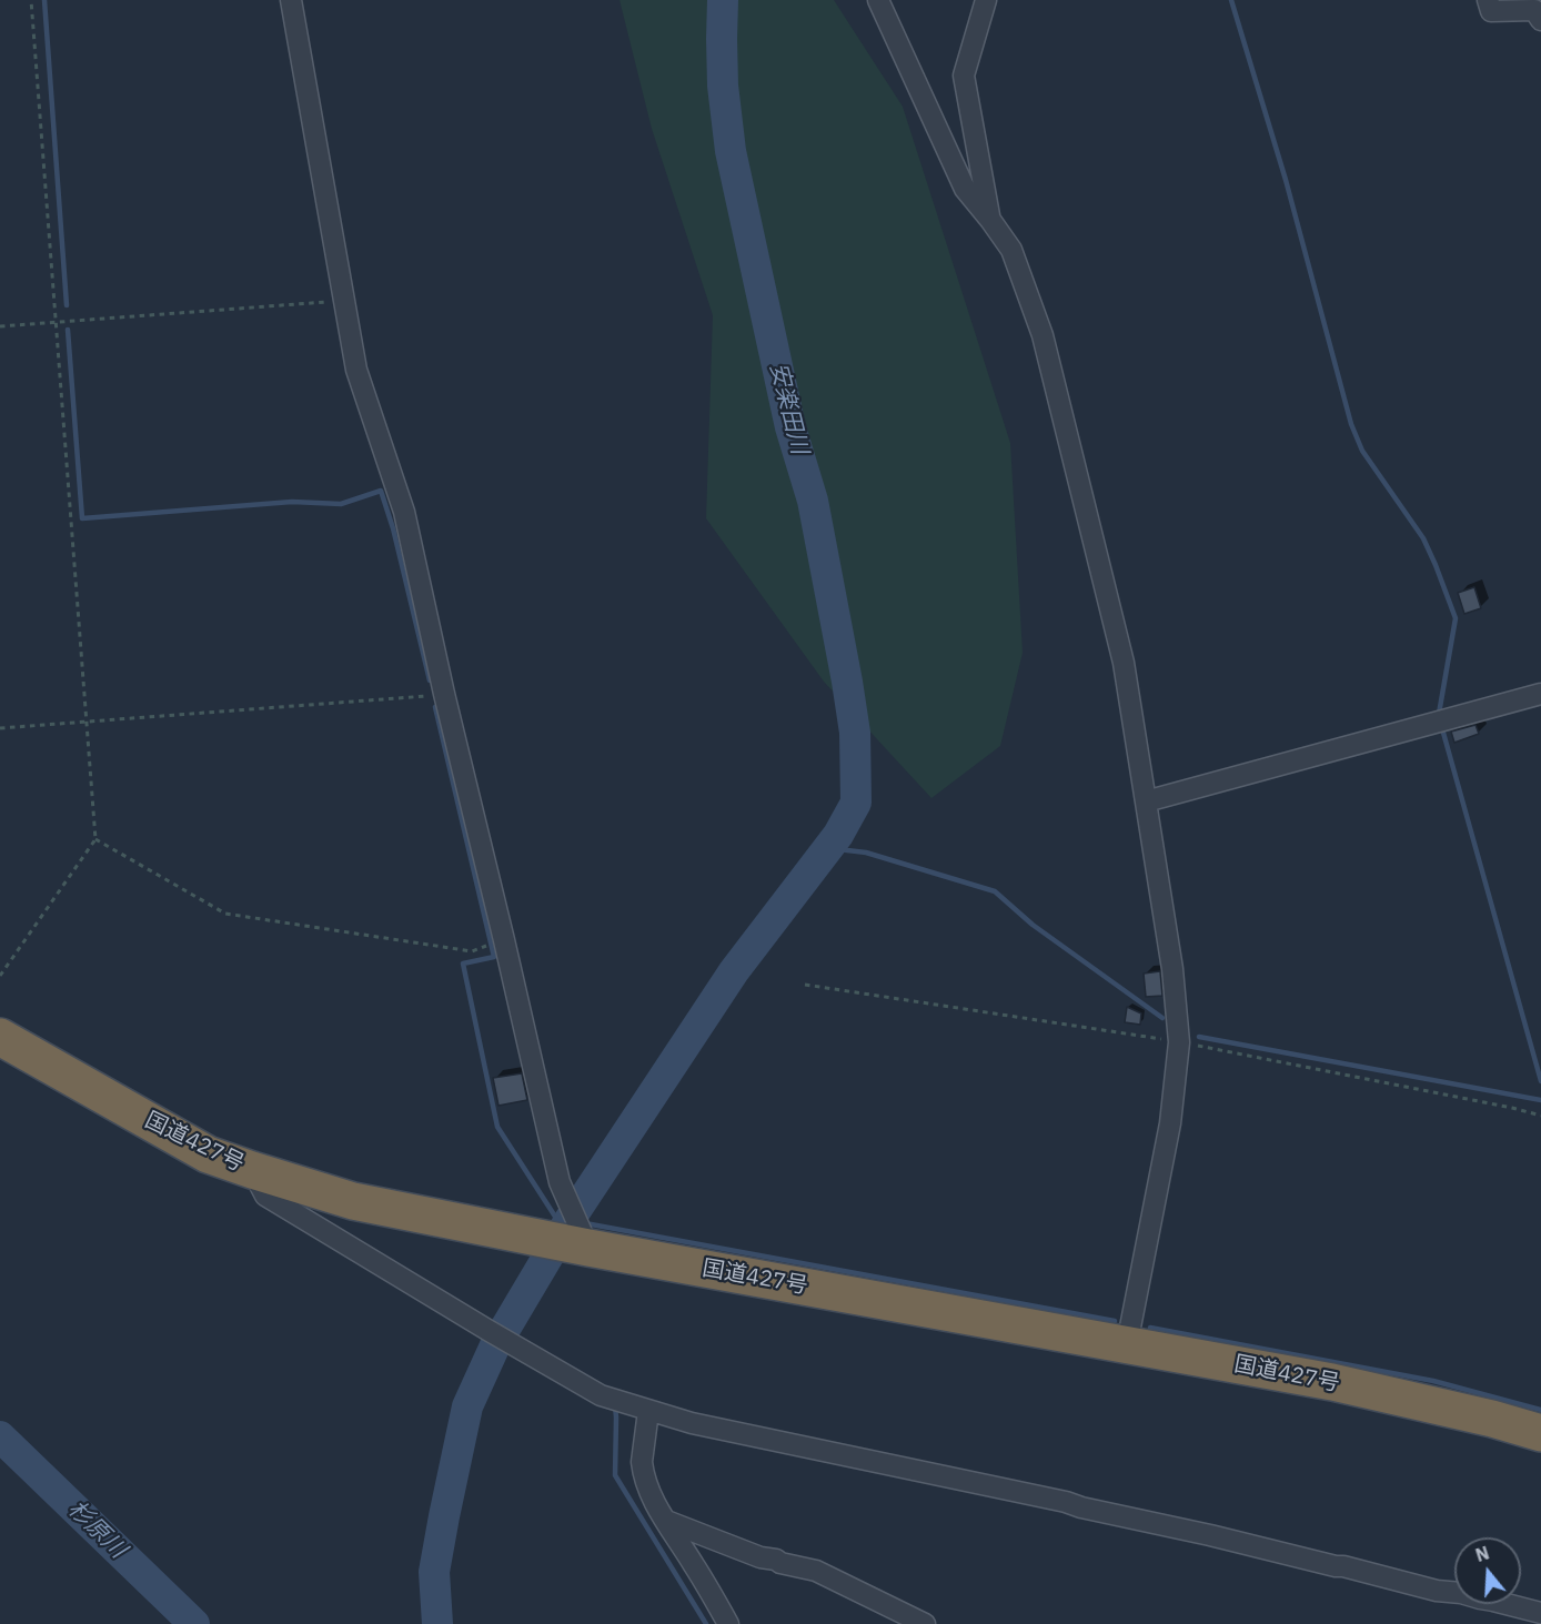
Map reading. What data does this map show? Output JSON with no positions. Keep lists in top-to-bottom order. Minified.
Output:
{"streets":{"highway":["国道427号"]},"water":["安楽田川","杉原川"],"north":"top"}
